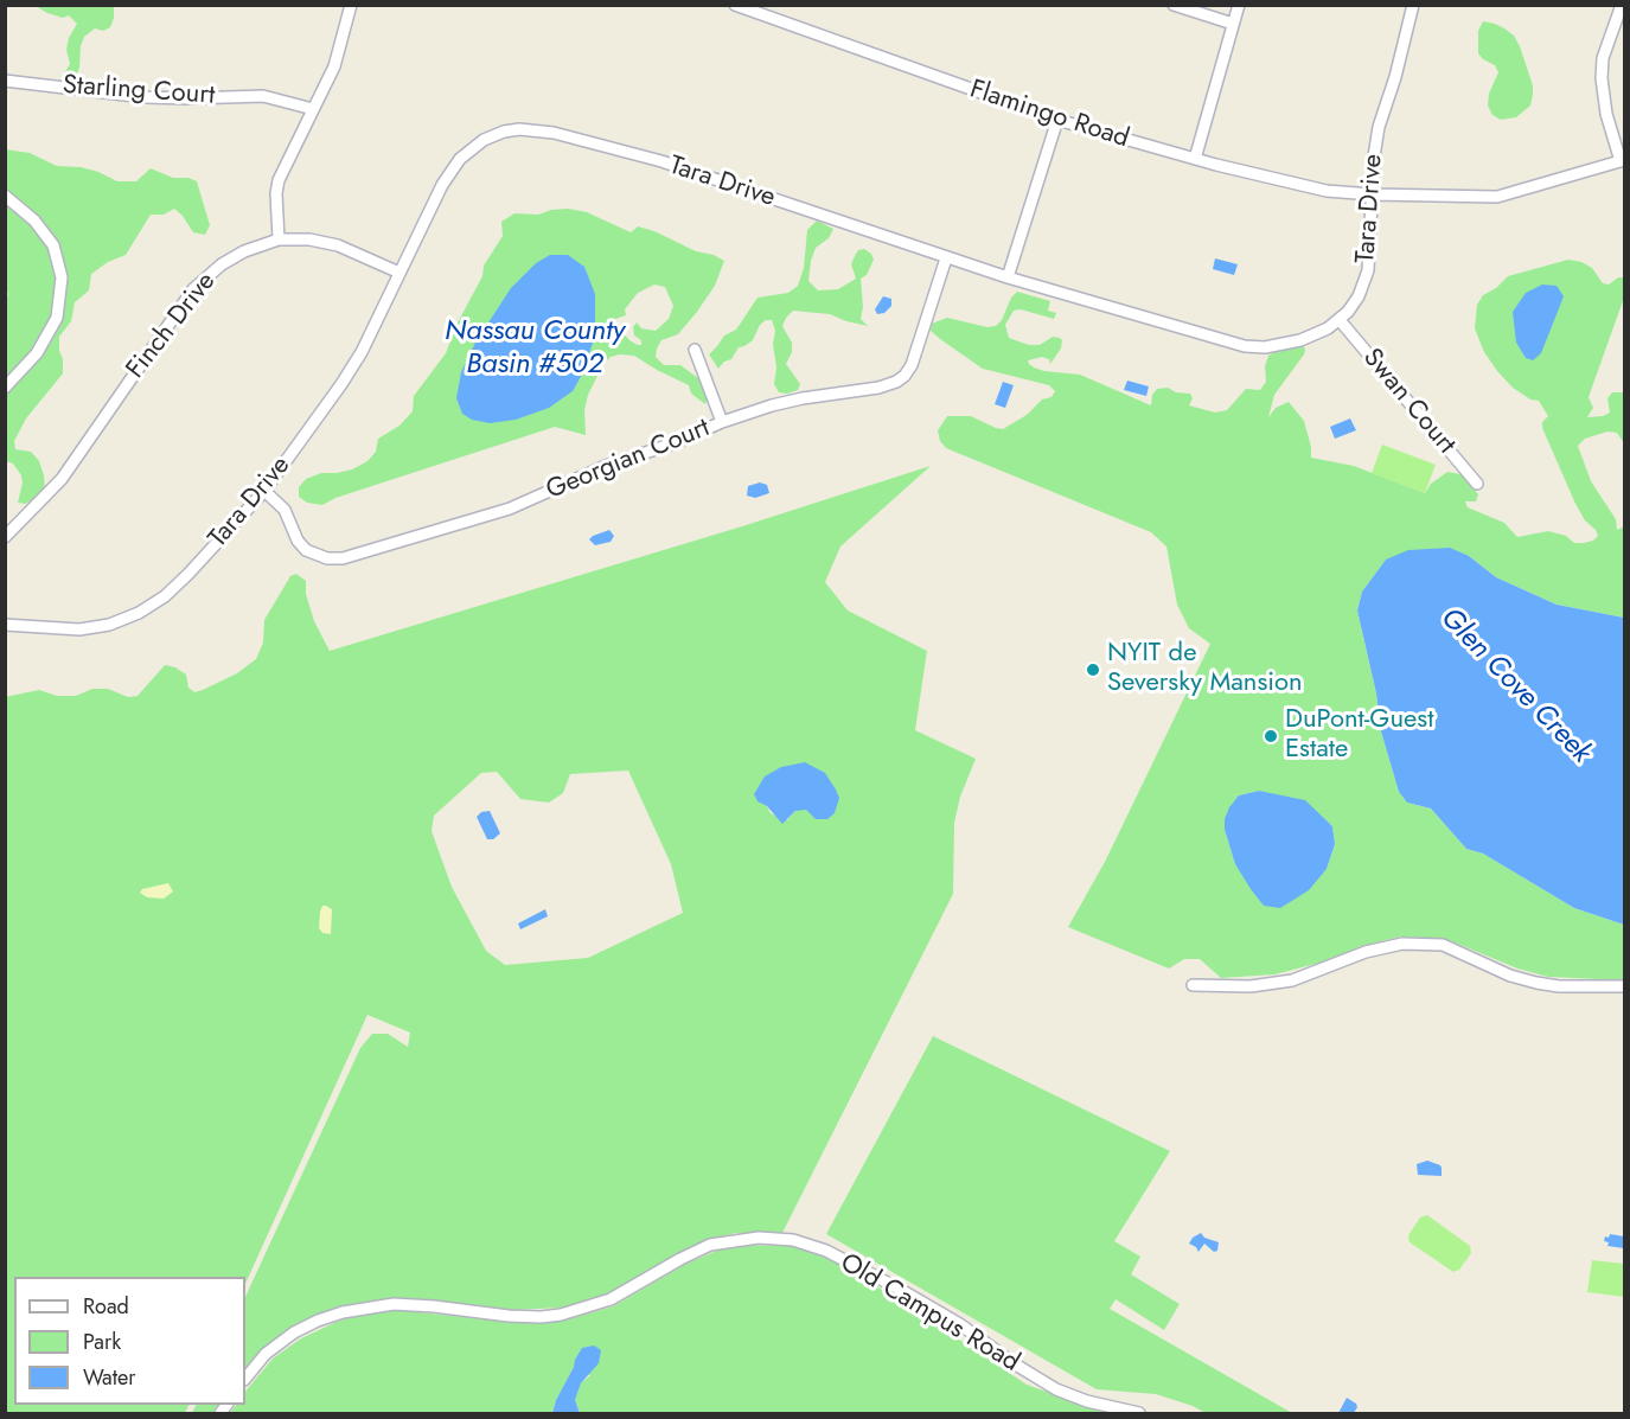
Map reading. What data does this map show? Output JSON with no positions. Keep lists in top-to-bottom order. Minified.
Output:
{"streets":{"street":["Starling Court","Flamingo Road","Tara Drive","Finch Drive","Swan Court","Georgian Court","Old Campus Road"]},"crossings":[["Flamingo Road","Tara Drive"],["Tara Drive","Finch Drive"],["Tara Drive","Swan Court"],["Tara Drive","Georgian Court"]],"water":["Nassau County Basin #502","Glen Cove Creek"],"places":["NYIT de Seversky Mansion","DuPont-Guest Estate"],"legend":["Road","Park","Water"]}
